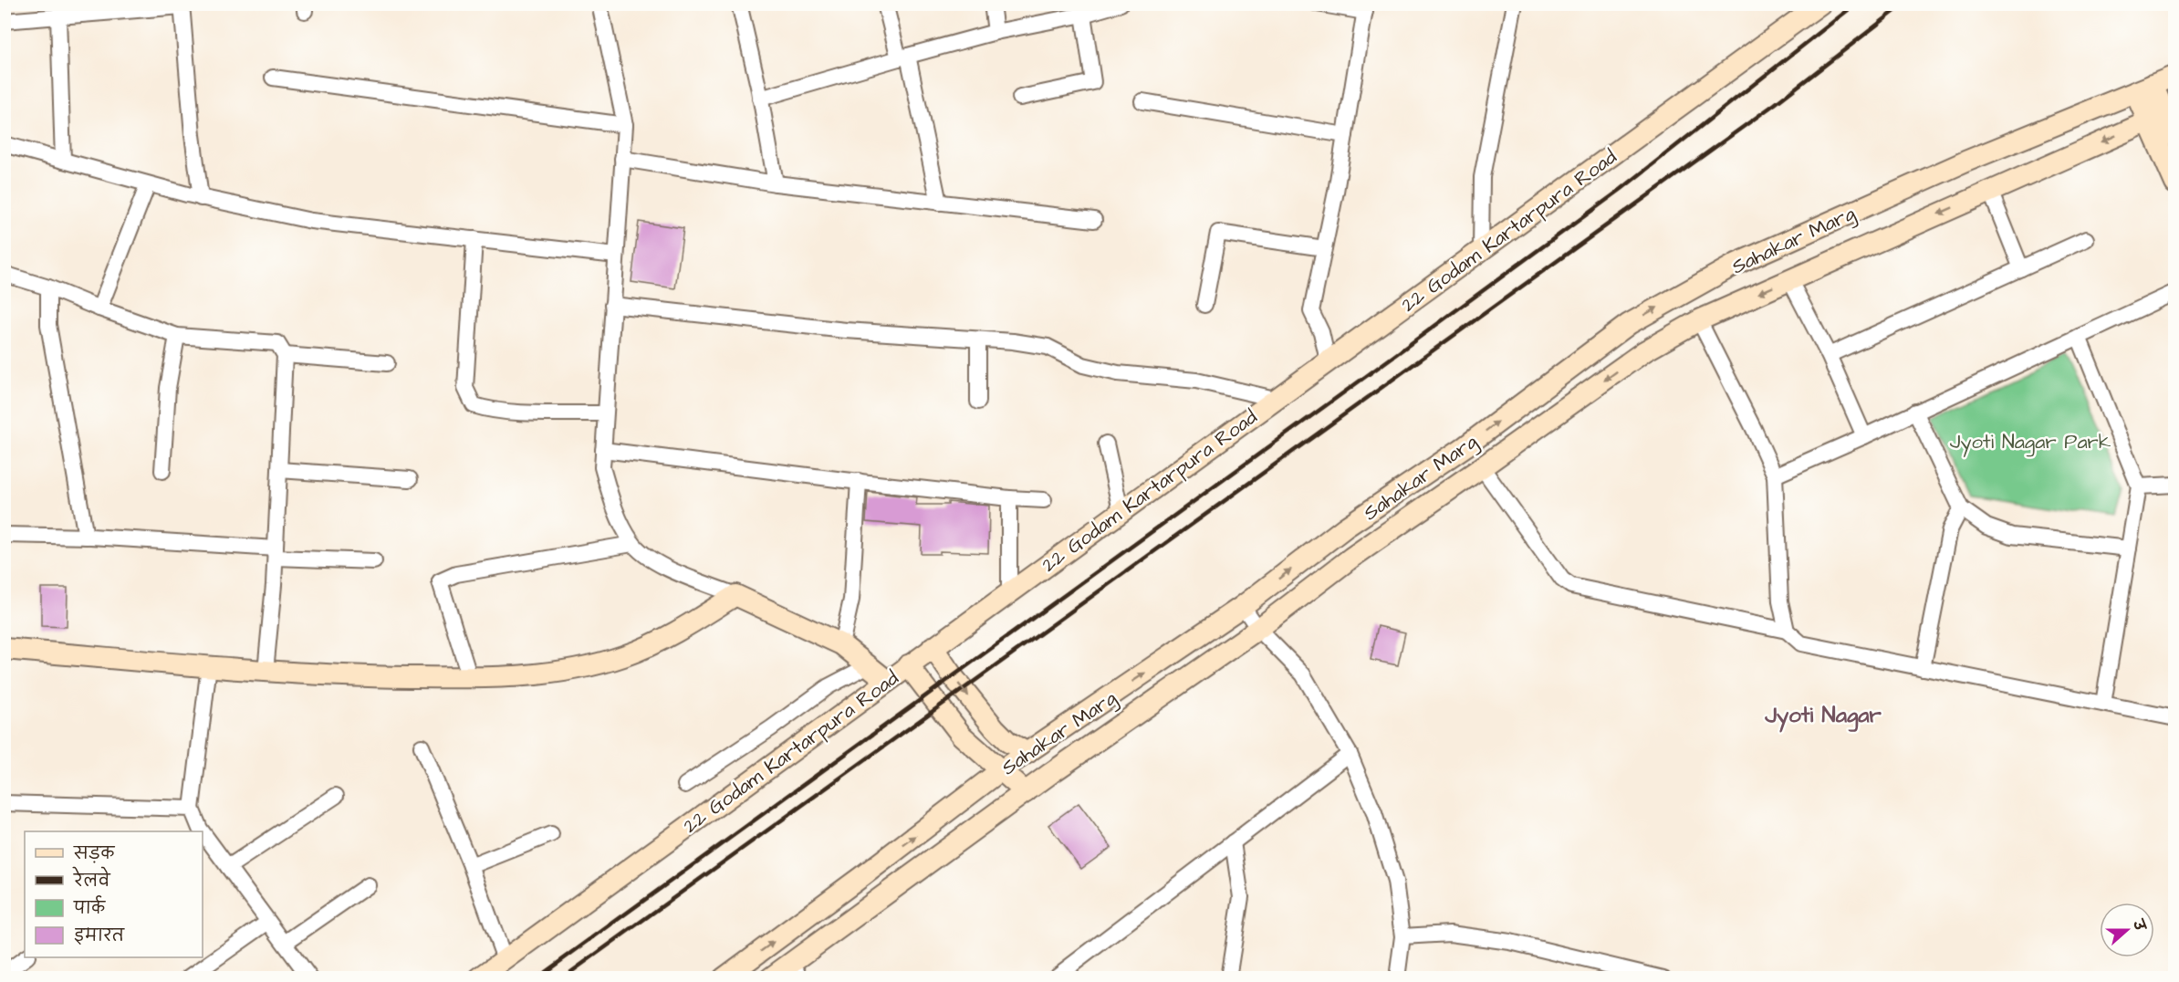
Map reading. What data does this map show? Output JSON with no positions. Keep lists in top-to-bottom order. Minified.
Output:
{"streets":{"street":["22 Godam Kartarpura Road","Sahakar Marg"]},"districts":["Jyoti Nagar"],"parks":["Jyoti Nagar Park"],"legend":["सड़क","रेलवे","पार्क","इमारत"],"north":"right"}
